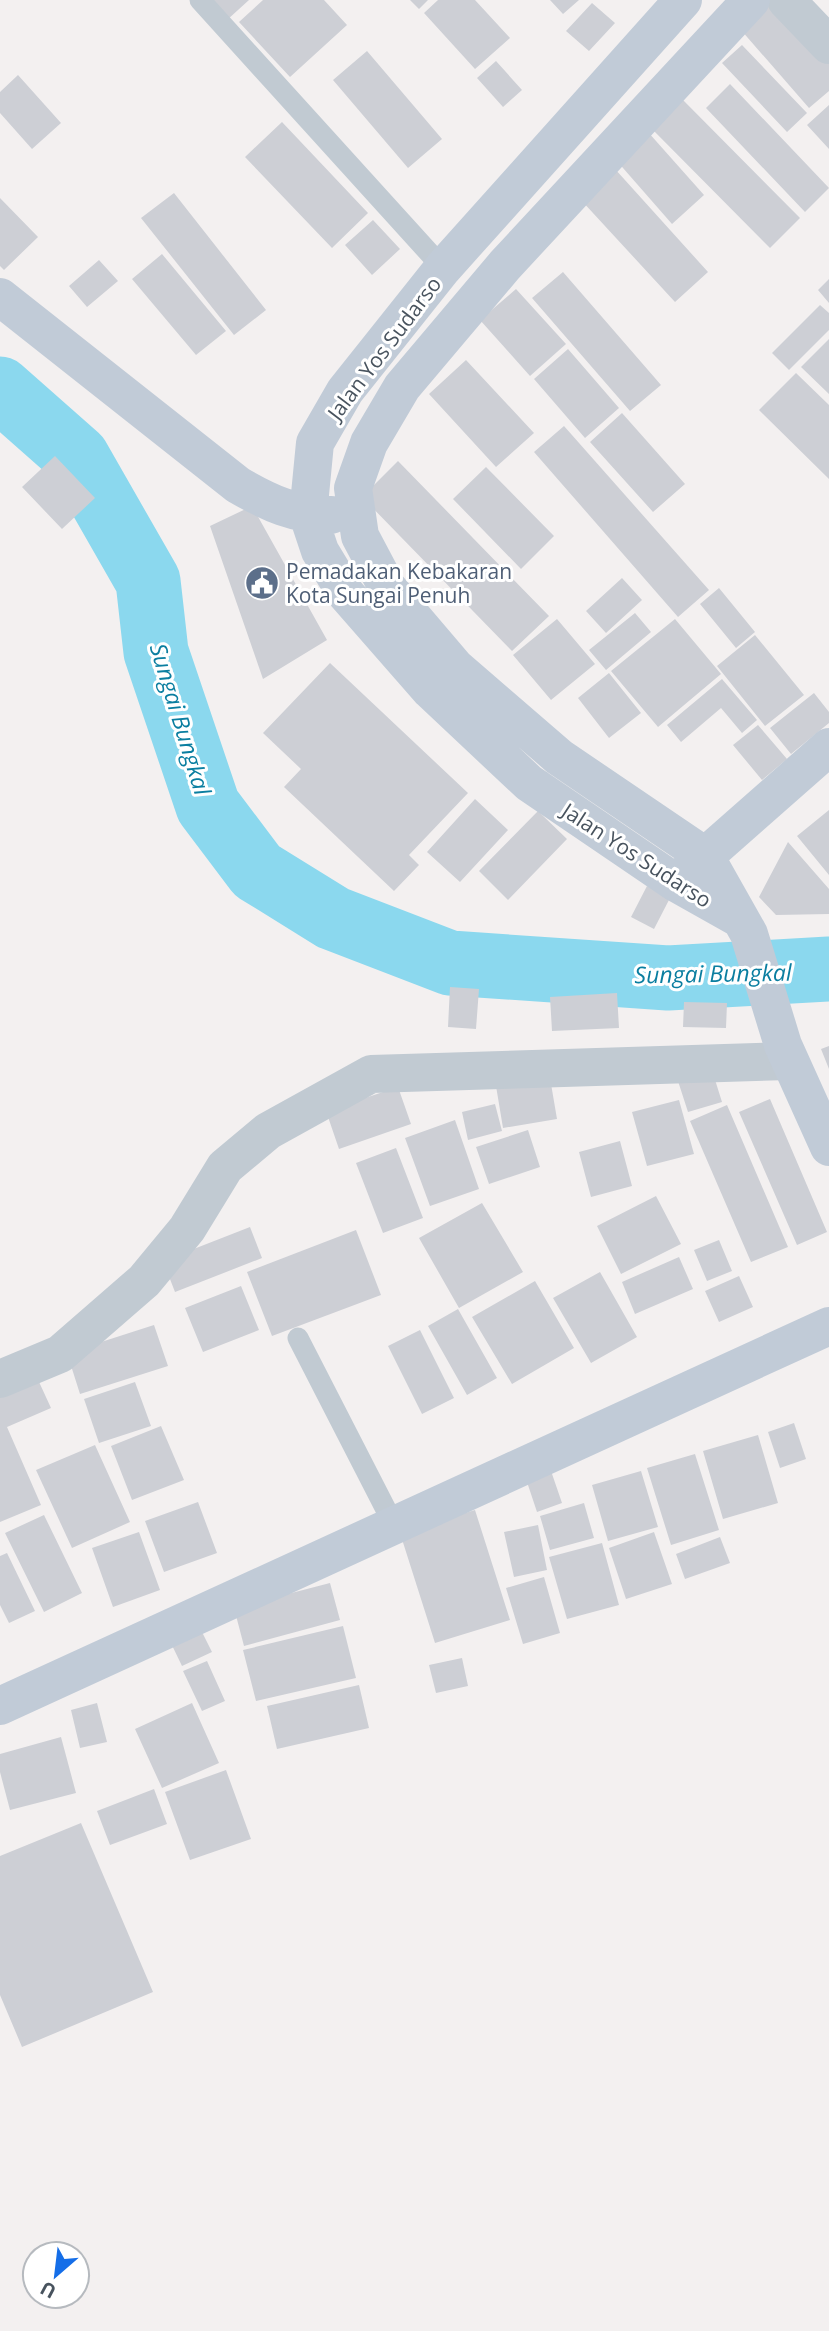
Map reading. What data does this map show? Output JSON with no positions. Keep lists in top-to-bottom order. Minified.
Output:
{"streets":{"main road":["Jalan Yos Sudarso"]},"water":["Sungai Bungkal"],"places":{"public building":["Pemadakan Kebakaran Kota Sungai Penuh"]},"north":"bottom left"}
